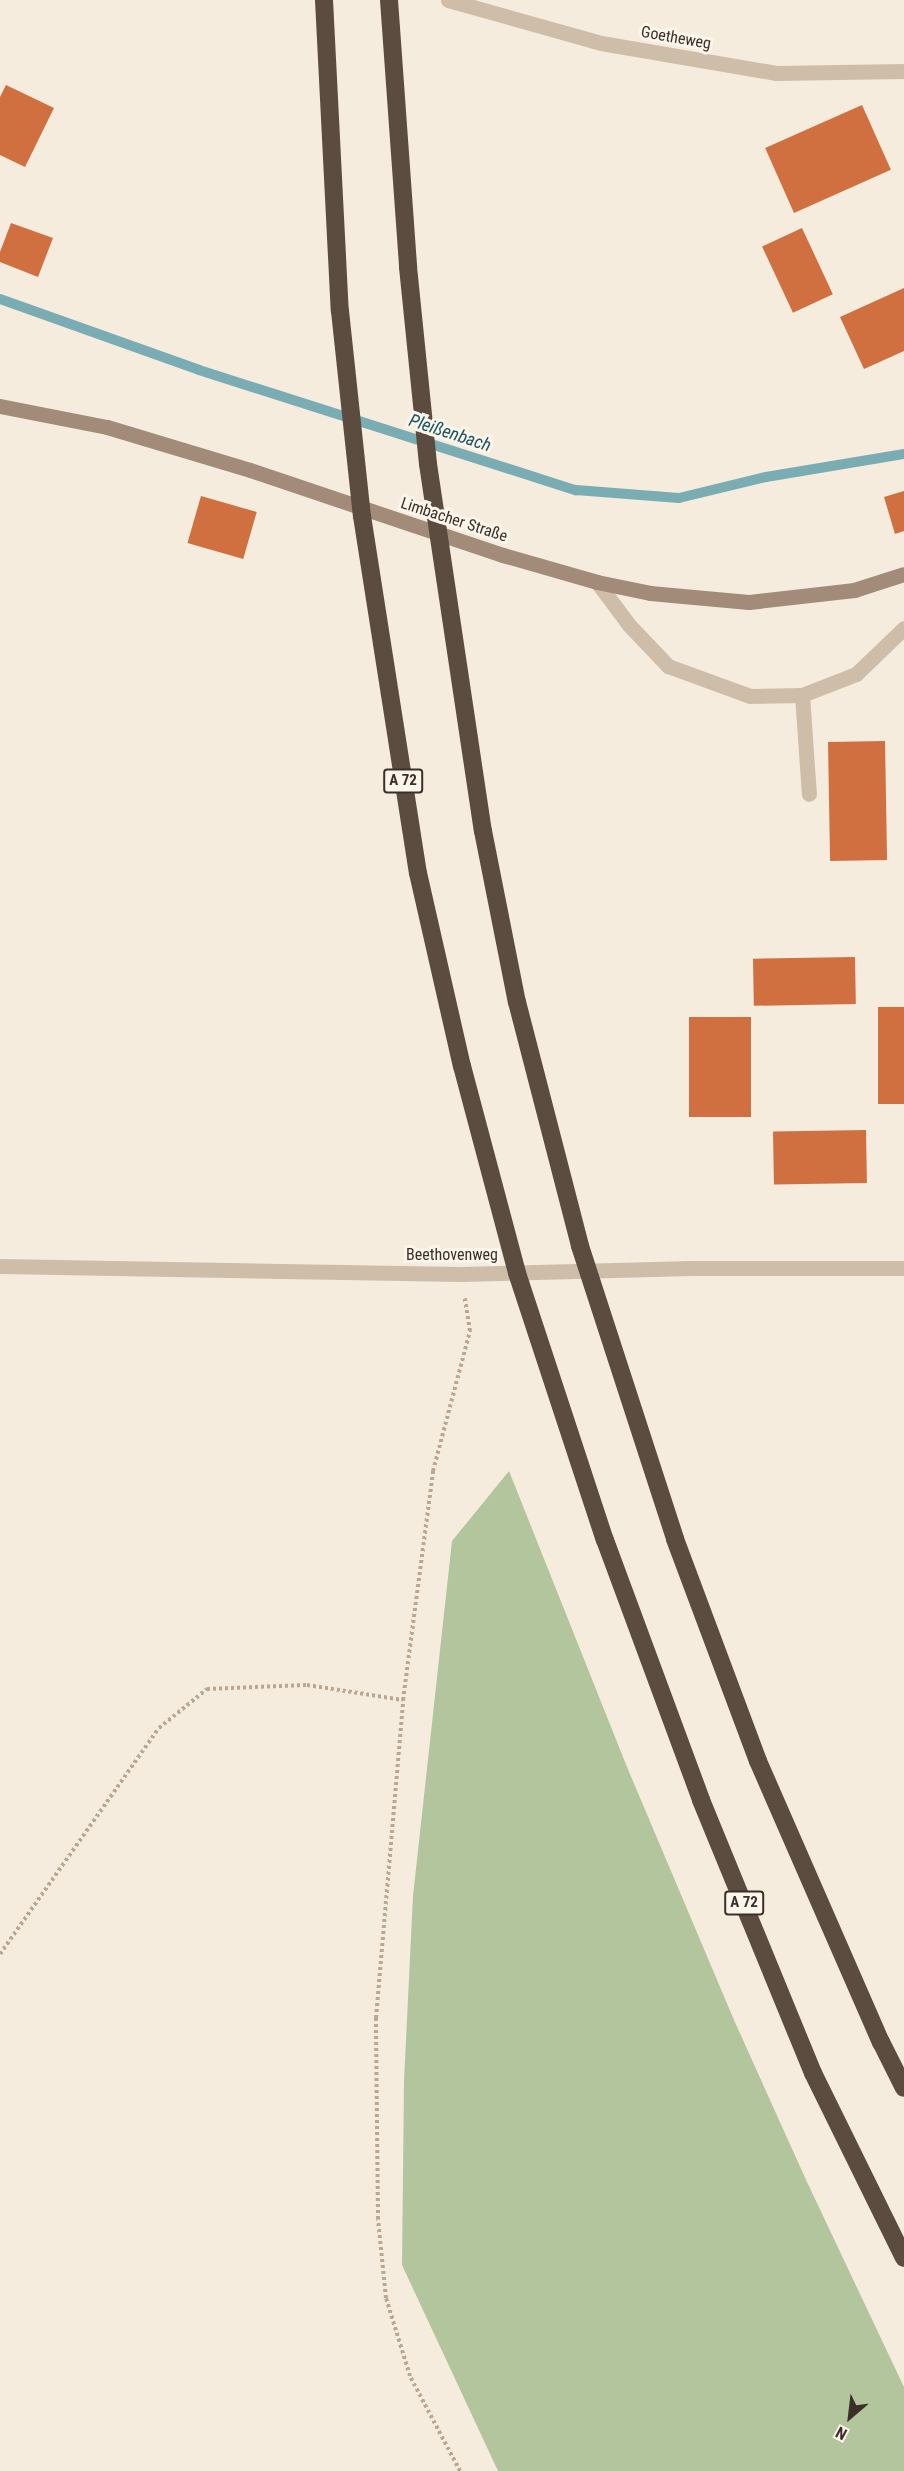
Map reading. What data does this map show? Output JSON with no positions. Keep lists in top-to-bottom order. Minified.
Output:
{"streets":{"highway":["A 72"],"street":["Goetheweg","Limbacher Straße","Beethovenweg"]},"water":["Pleißenbach"],"north":"bottom left"}
